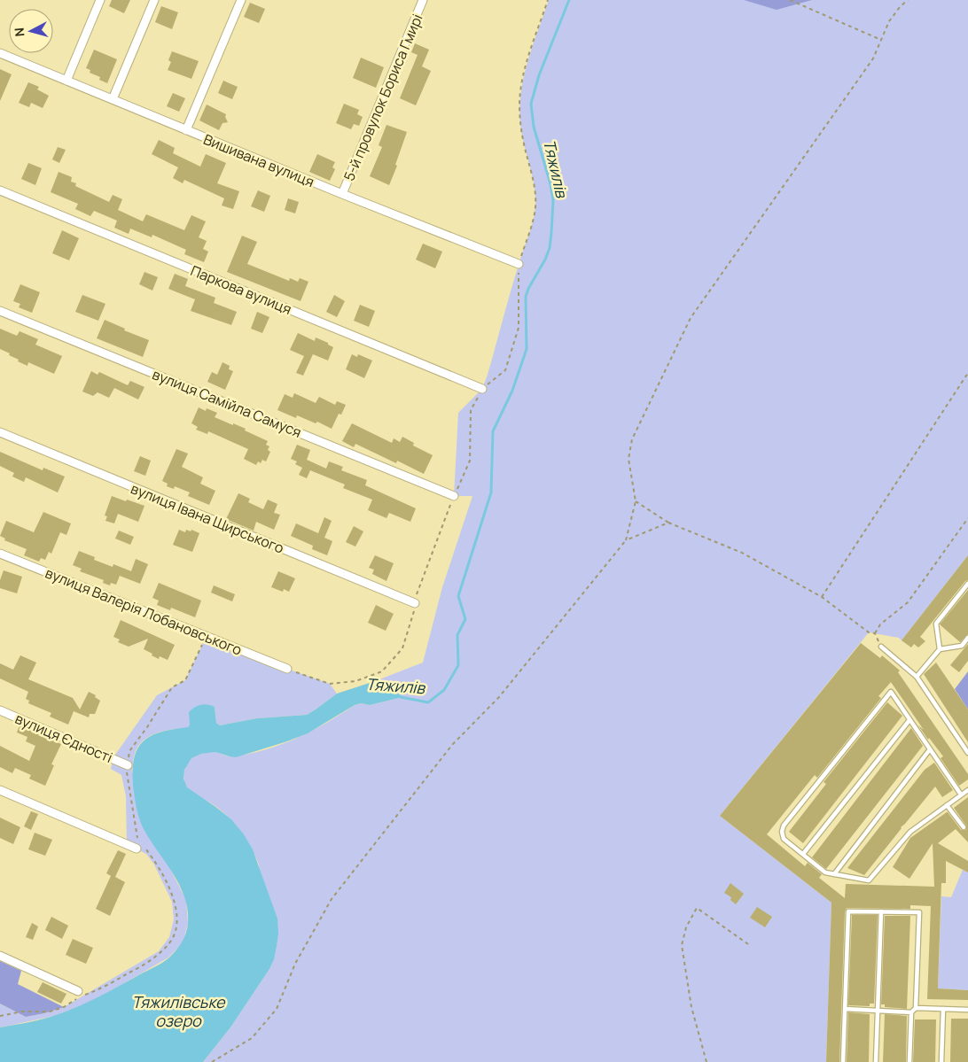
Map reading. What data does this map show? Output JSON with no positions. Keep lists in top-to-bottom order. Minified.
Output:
{"streets":{"street":["5-й провулок Бориса Гмирі","Вишивана вулиця","Паркова вулиця","вулиця Самійла Самуся","вулиця Івана Щирського","вулиця Валерія Лобановського","вулиця Єдності"]},"crossings":[["5-й провулок Бориса Гмирі","Вишивана вулиця"]],"water":["Тяжилів","Тяжилівське озеро"],"north":"left"}
